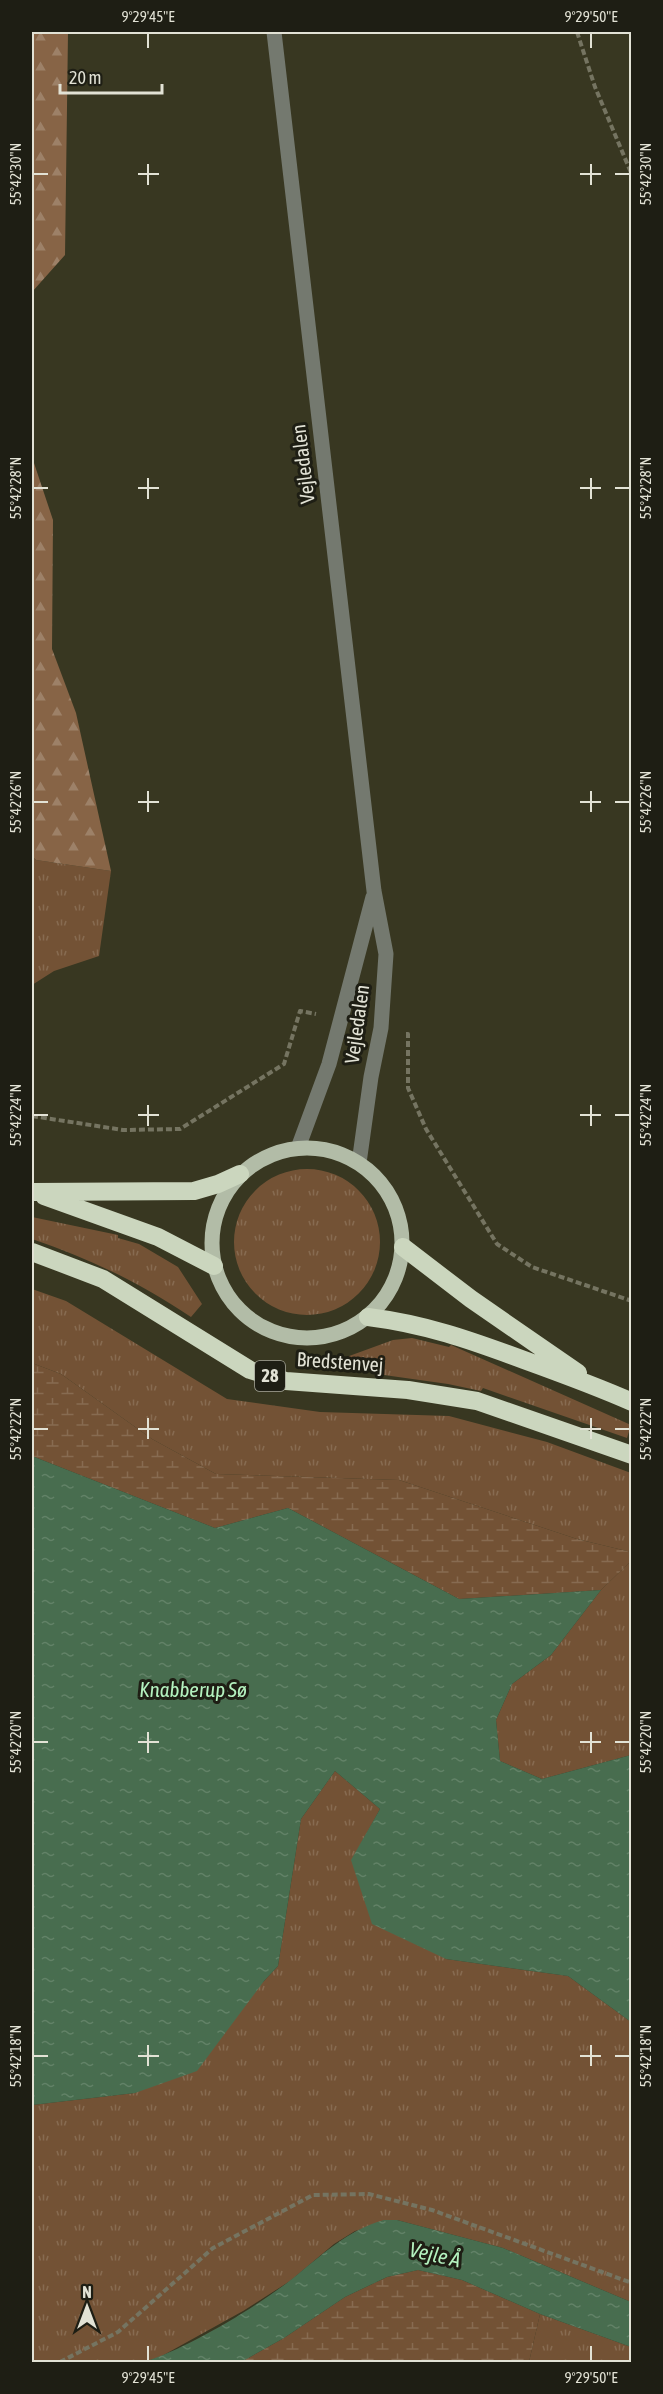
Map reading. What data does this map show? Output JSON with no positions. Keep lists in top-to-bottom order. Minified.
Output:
{"streets":{"highway":["Bredstenvej","28"],"street":["Vejledalen"]},"crossings":[["Vejledalen","28"]],"water":["Knabberup Sø","Vejle Å"],"scale_bar":"20 m","north":"top","coordinates":["9°29'45\"E","9°29'50\"E","55°42'30\"N","55°42'28\"N","55°42'26\"N","55°42'24\"N","55°42'22\"N","55°42'20\"N","55°42'18\"N"]}
